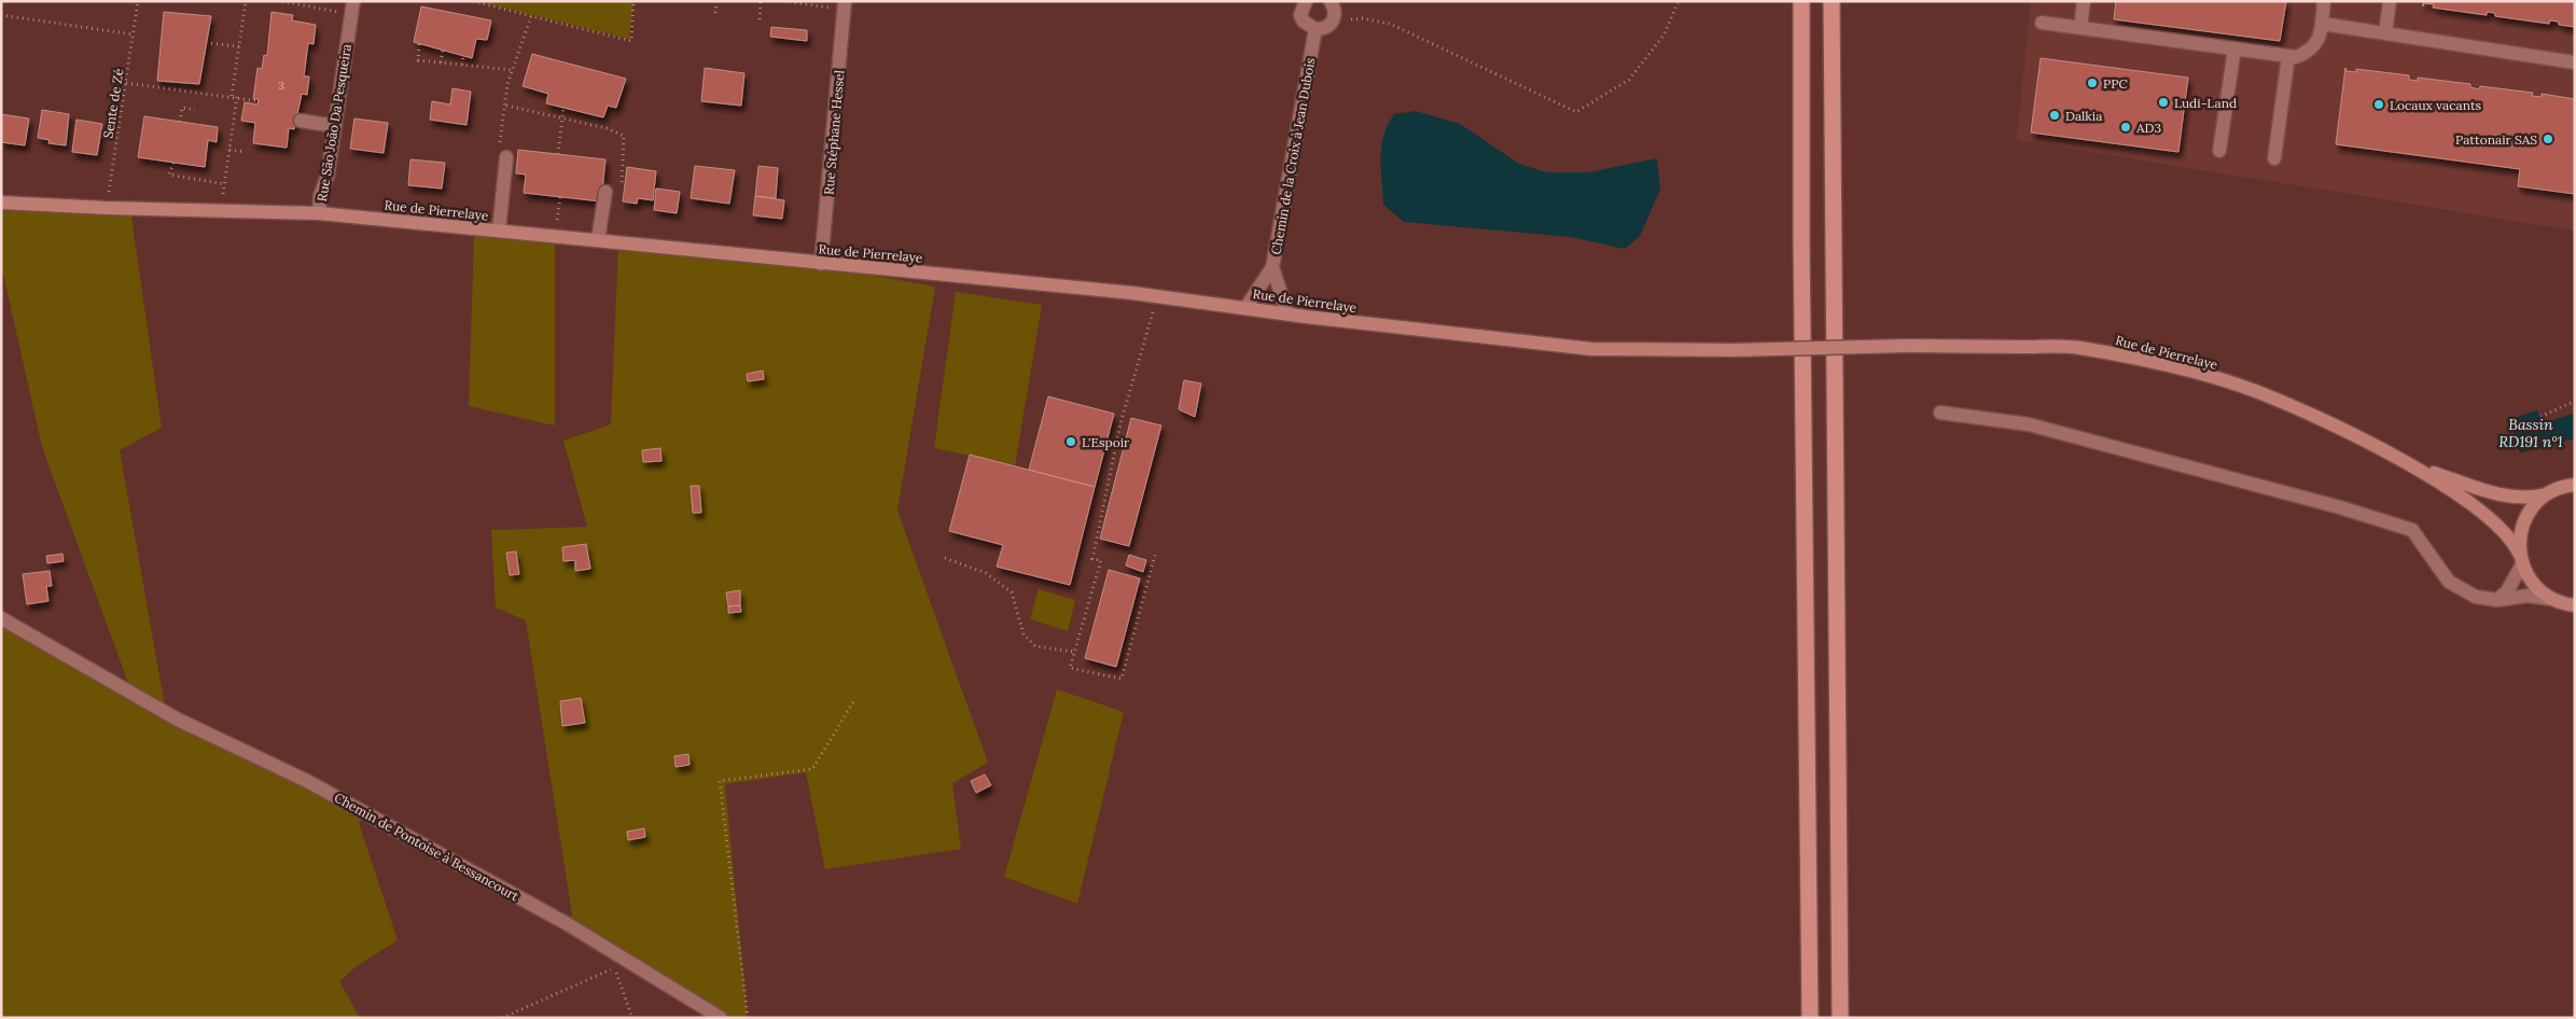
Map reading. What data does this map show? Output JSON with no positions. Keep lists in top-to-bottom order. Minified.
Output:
{"streets":{"main road":["Rue de Pierrelaye"],"street":["Rue São João Da Pesqueira","Rue Stéphane Hessel","Chemin de la Croix à Jean Dubois","Chemin de Pontoise à Bessancourt"],"path":["Sente de Zé"]},"crossings":[["Sente de Zé","Rue de Pierrelaye"],["Rue São João Da Pesqueira","Rue de Pierrelaye"],["Rue Stéphane Hessel","Rue de Pierrelaye"],["Chemin de la Croix à Jean Dubois","Rue de Pierrelaye"]],"water":["Bassin RD191 n°1"],"places":["PPC","Ludi-Land","Locaux vacants","Dalkia","AD3","Pattonair SAS","L'Espoir"],"house_numbers":["3"]}
